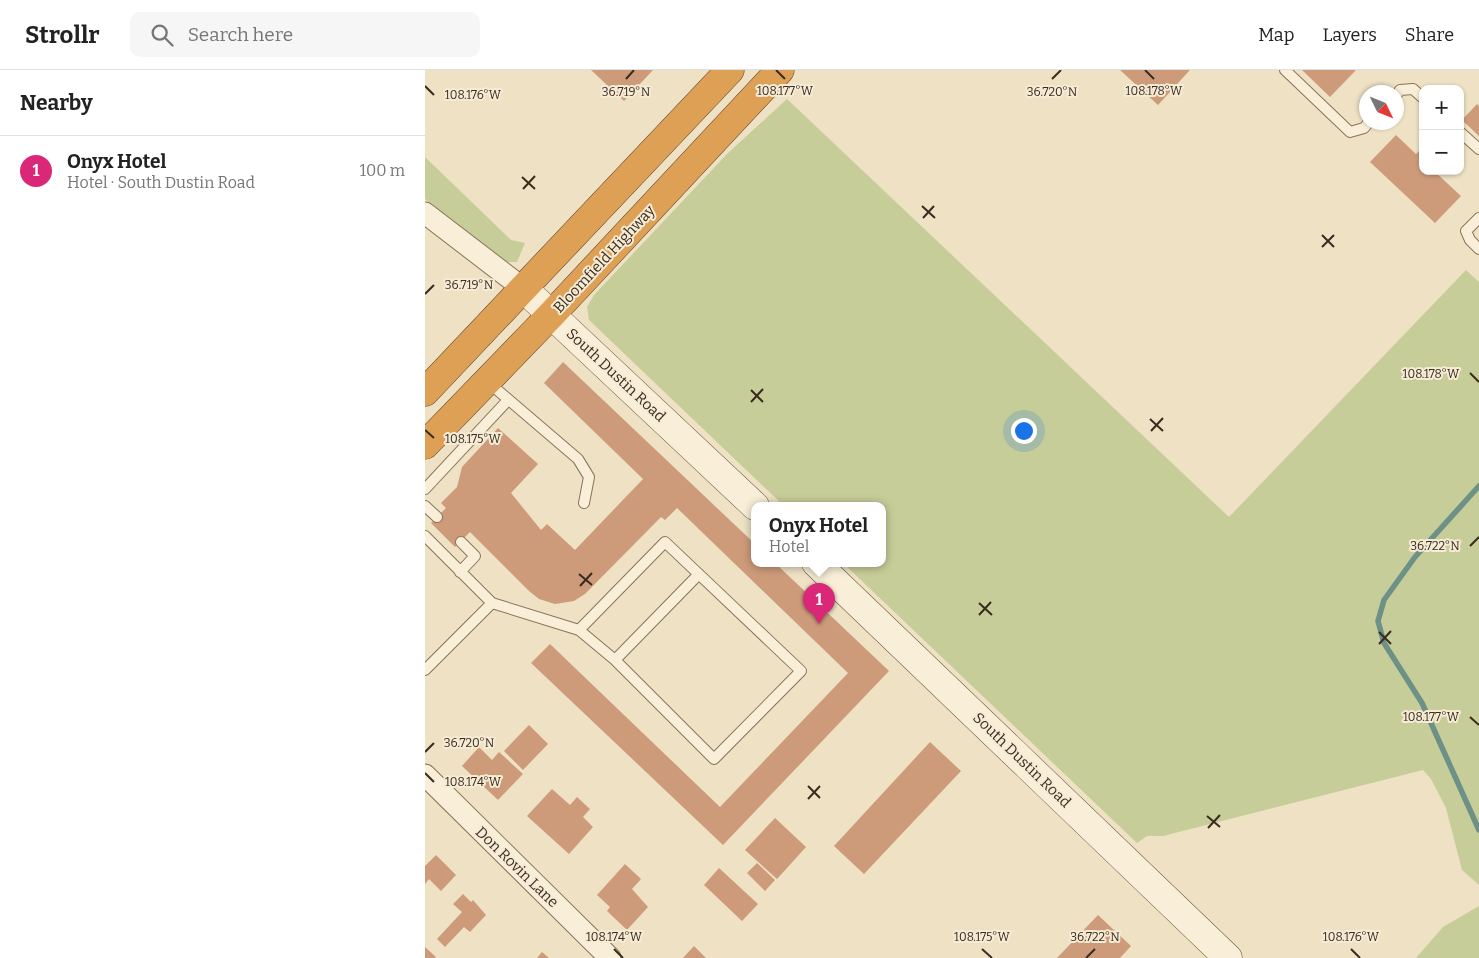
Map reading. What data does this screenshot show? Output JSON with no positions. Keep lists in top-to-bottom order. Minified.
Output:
{"streets":{"highway":["Bloomfield Highway"],"street":["South Dustin Road","Don Rovin Lane"]},"crossings":[["Bloomfield Highway","South Dustin Road"]],"north":"bottom right","page":{"header":"Strollr","search":"Search here","nav":["Map","Layers","Share"],"heading":"Nearby","map_buttons":["+","−"],"list":[{"mark":"1","name":"Onyx Hotel","note":"Hotel · South Dustin Road","value":"100 m"}],"popup":["Onyx Hotel","Hotel"],"pins":"1"},"coordinates":["108.177°W","108.178°W","36.719°N","36.720°N","108.176°W","108.175°W","36.722°N","108.174°W"]}
